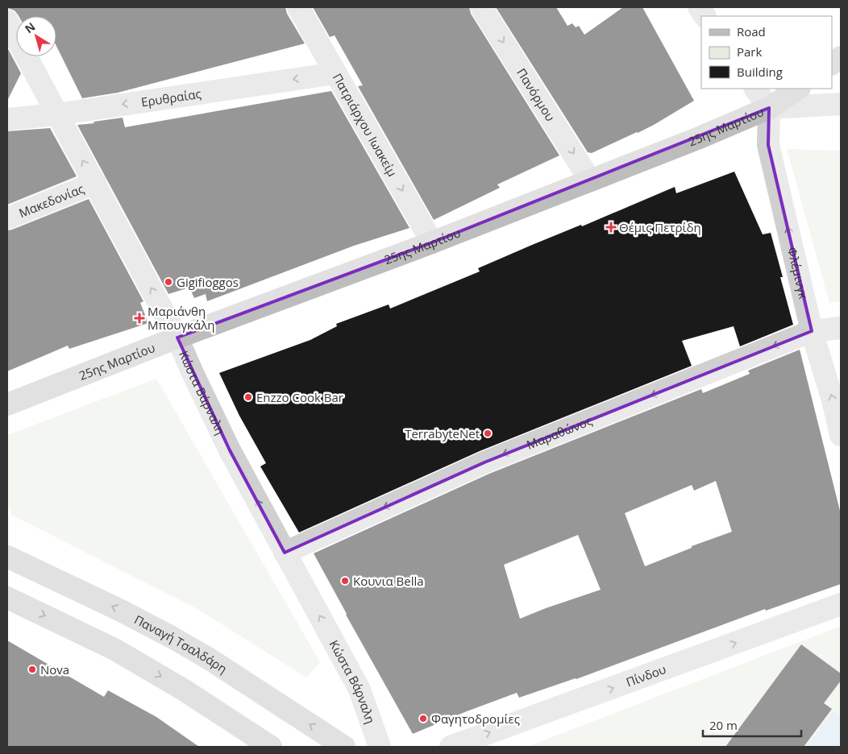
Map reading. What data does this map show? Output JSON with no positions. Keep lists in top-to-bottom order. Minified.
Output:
{"streets":{"street":["Πανόρμου","Ερυθραίας","Πατριάρχου Ιωακείμ","25ης Μαρτίου","Μακεδονίας","Φλέμινγκ","Κώστα Βάρναλη","Μαραθώνος","Παναγή Τσαλδάρη","Πίνδου"]},"crossings":[["Πανόρμου","25ης Μαρτίου"],["Ερυθραίας","Πατριάρχου Ιωακείμ"],["Ερυθραίας","Κώστα Βάρναλη"],["Πατριάρχου Ιωακείμ","25ης Μαρτίου"],["25ης Μαρτίου","Φλέμινγκ"],["25ης Μαρτίου","Κώστα Βάρναλη"],["Μακεδονίας","Κώστα Βάρναλη"],["Φλέμινγκ","Μαραθώνος"],["Κώστα Βάρναλη","Μαραθώνος"]],"one_way":["Πανόρμου","Ερυθραίας","Πατριάρχου Ιωακείμ","Φλέμινγκ","Κώστα Βάρναλη","Μαραθώνος","Πίνδου"],"places":{"health":["Θέμις Πετρίδη","Μαριάνθη Μπουγκάλη"],"other":["Gigifioggos","Enzzo Cook Bar","TerrabyteNet","Κουνια Bella","Nova","Φαγητοδρομίες"]},"legend":["Road","Park","Building"],"scale_bar":"20 m","north":"top left"}
